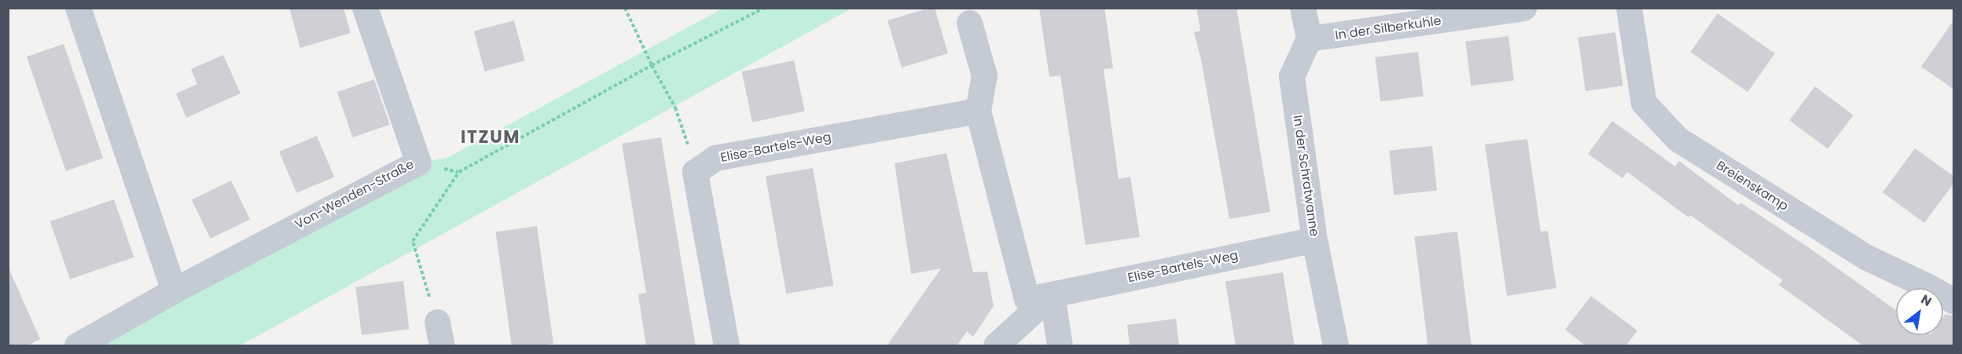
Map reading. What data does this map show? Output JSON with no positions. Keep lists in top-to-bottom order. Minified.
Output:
{"streets":{"street":["In der Silberkuhle","Elise-Bartels-Weg","In der Schratwanne","Breienskamp","Von-Wenden-Straße"]},"crossings":[["In der Silberkuhle","In der Schratwanne"],["Elise-Bartels-Weg","In der Schratwanne"]],"districts":["ITZUM"],"north":"top right"}
